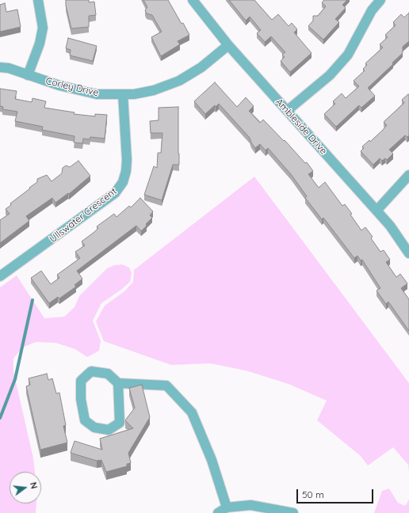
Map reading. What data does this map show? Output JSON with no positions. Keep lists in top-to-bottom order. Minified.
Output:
{"streets":{"street":["Corley Drive","Ambleside Drive","Ullswater Crescent"]},"crossings":[["Corley Drive","Ambleside Drive"],["Corley Drive","Ullswater Crescent"]],"scale_bar":"50 m","north":"right"}
